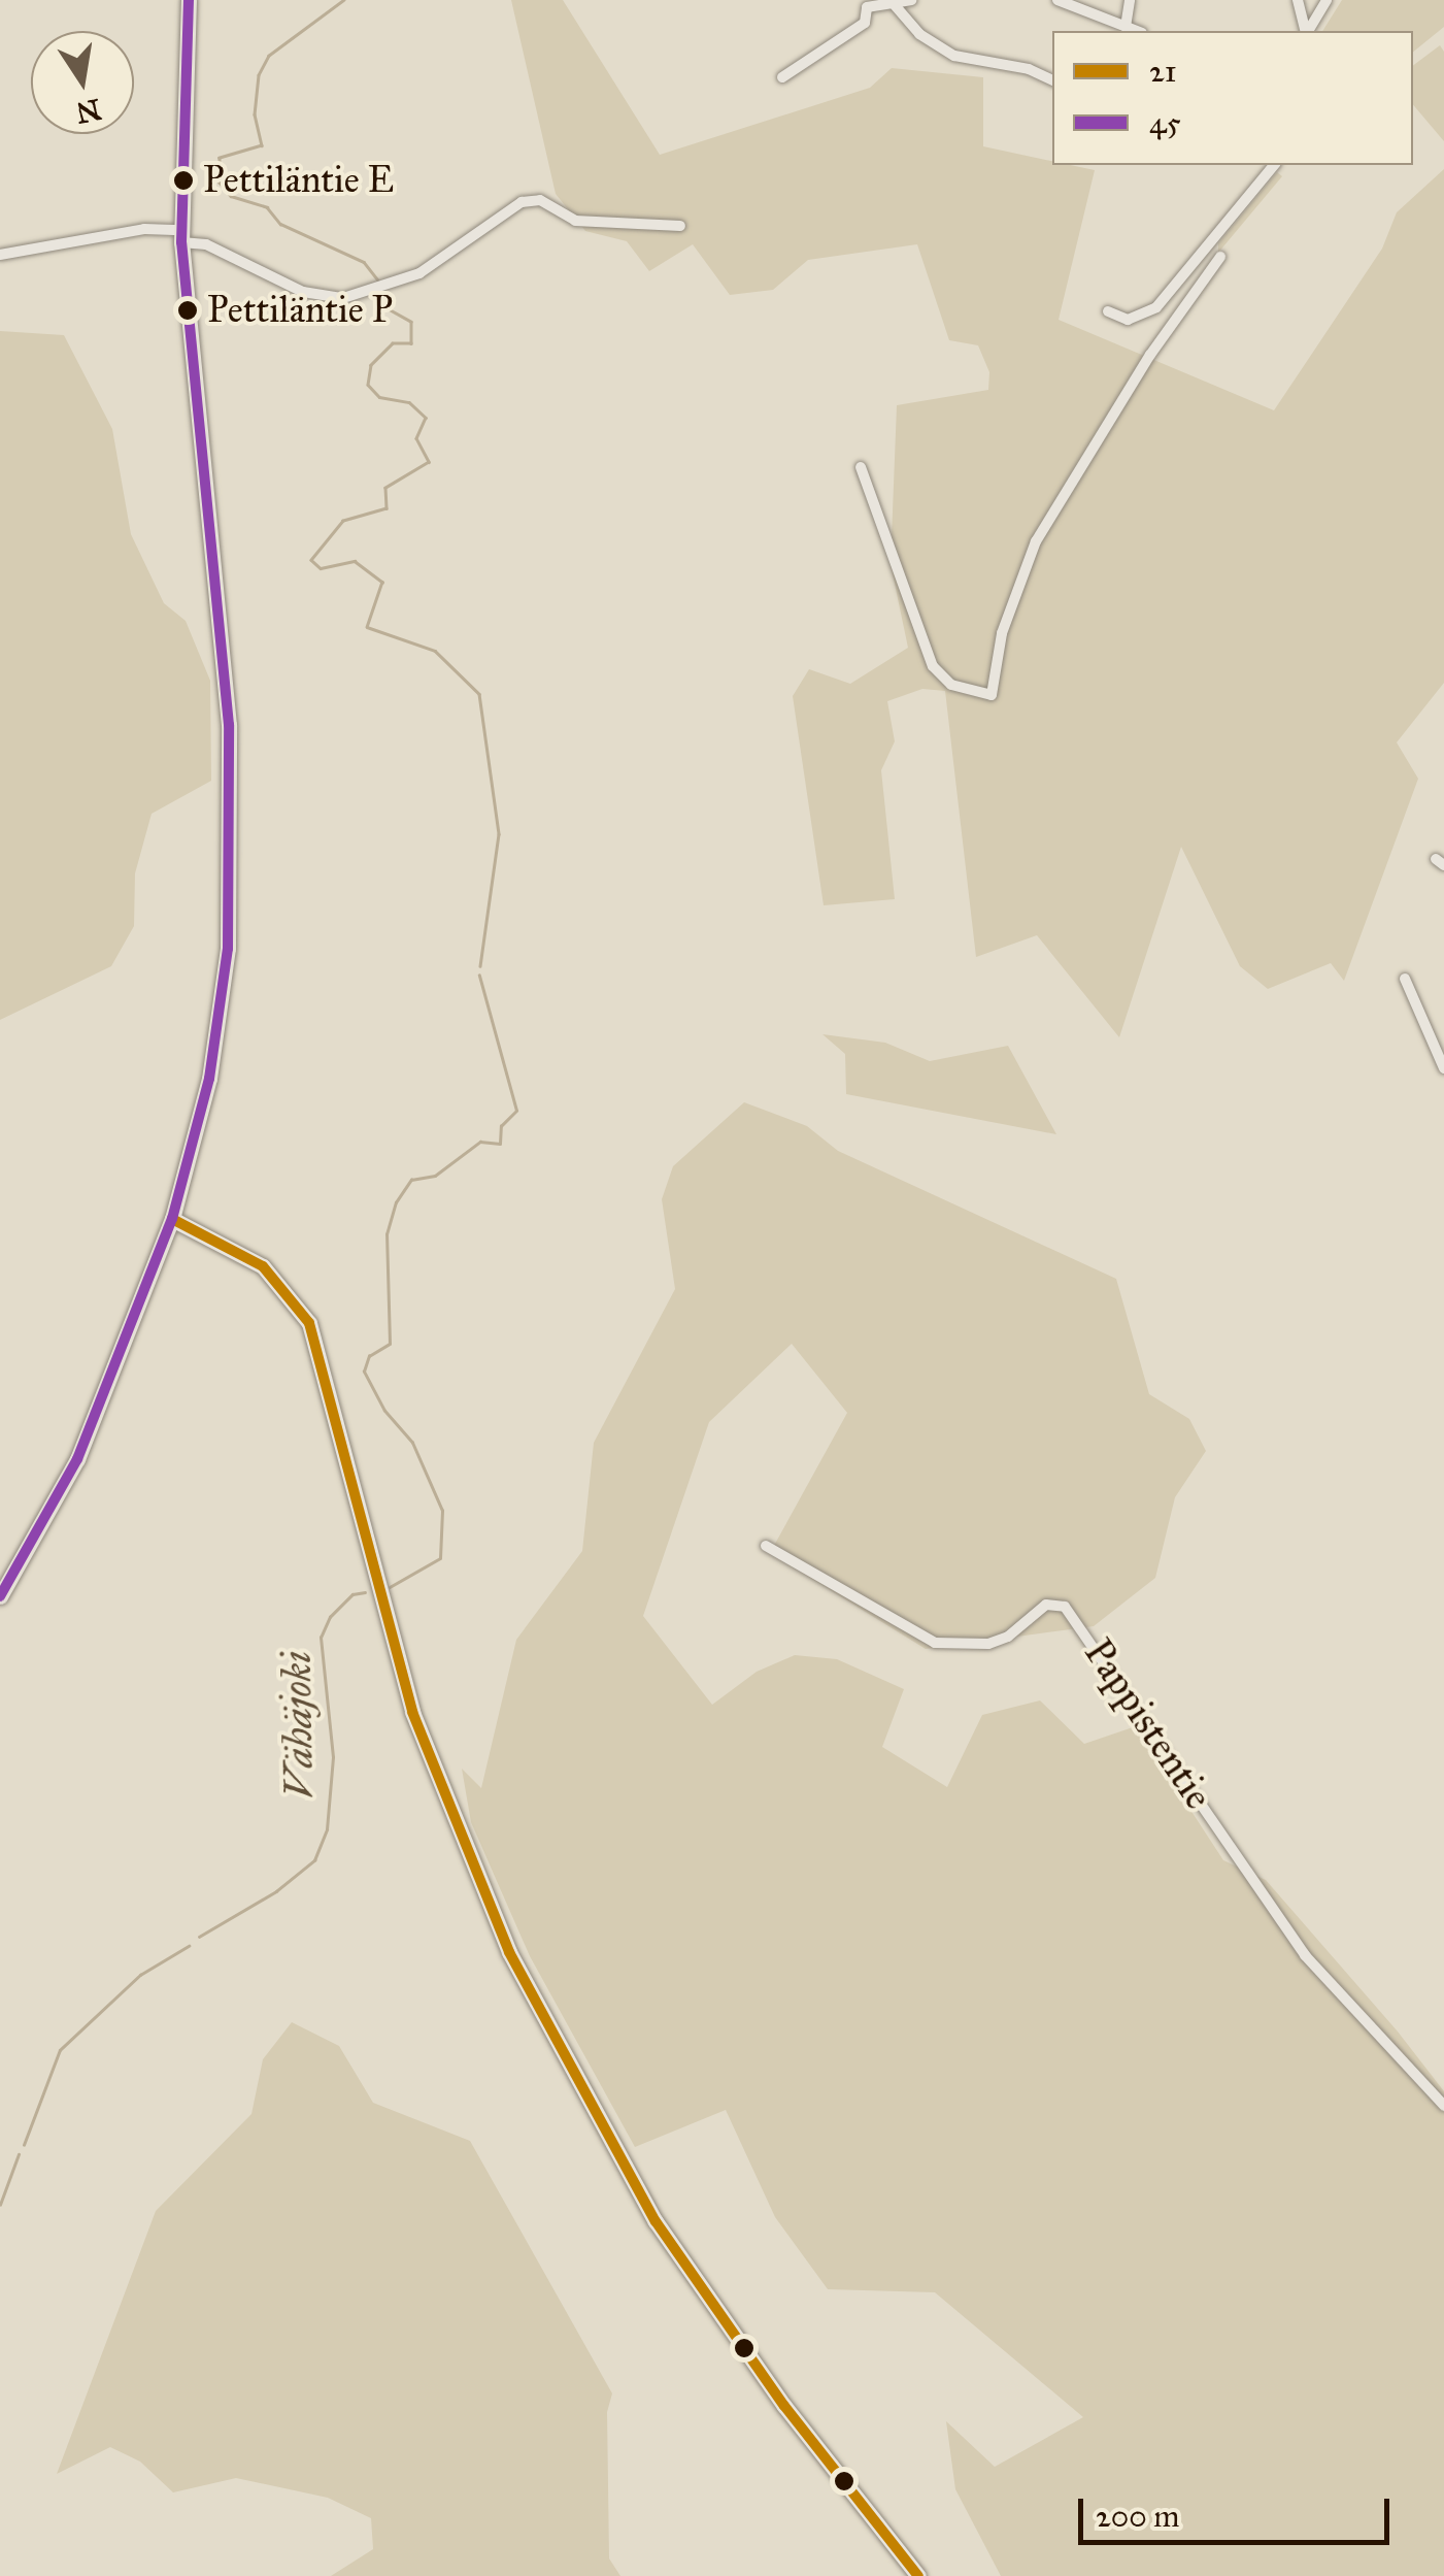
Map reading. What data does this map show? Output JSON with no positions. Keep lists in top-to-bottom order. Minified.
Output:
{"streets":{"street":["Pappistentie"]},"water":["Vähäjoki"],"places":["Pettiläntie E","Pettiläntie P"],"lines":["transit line 45","transit line 21"],"legend":["21","45"],"scale_bar":"200 m","north":"bottom"}
